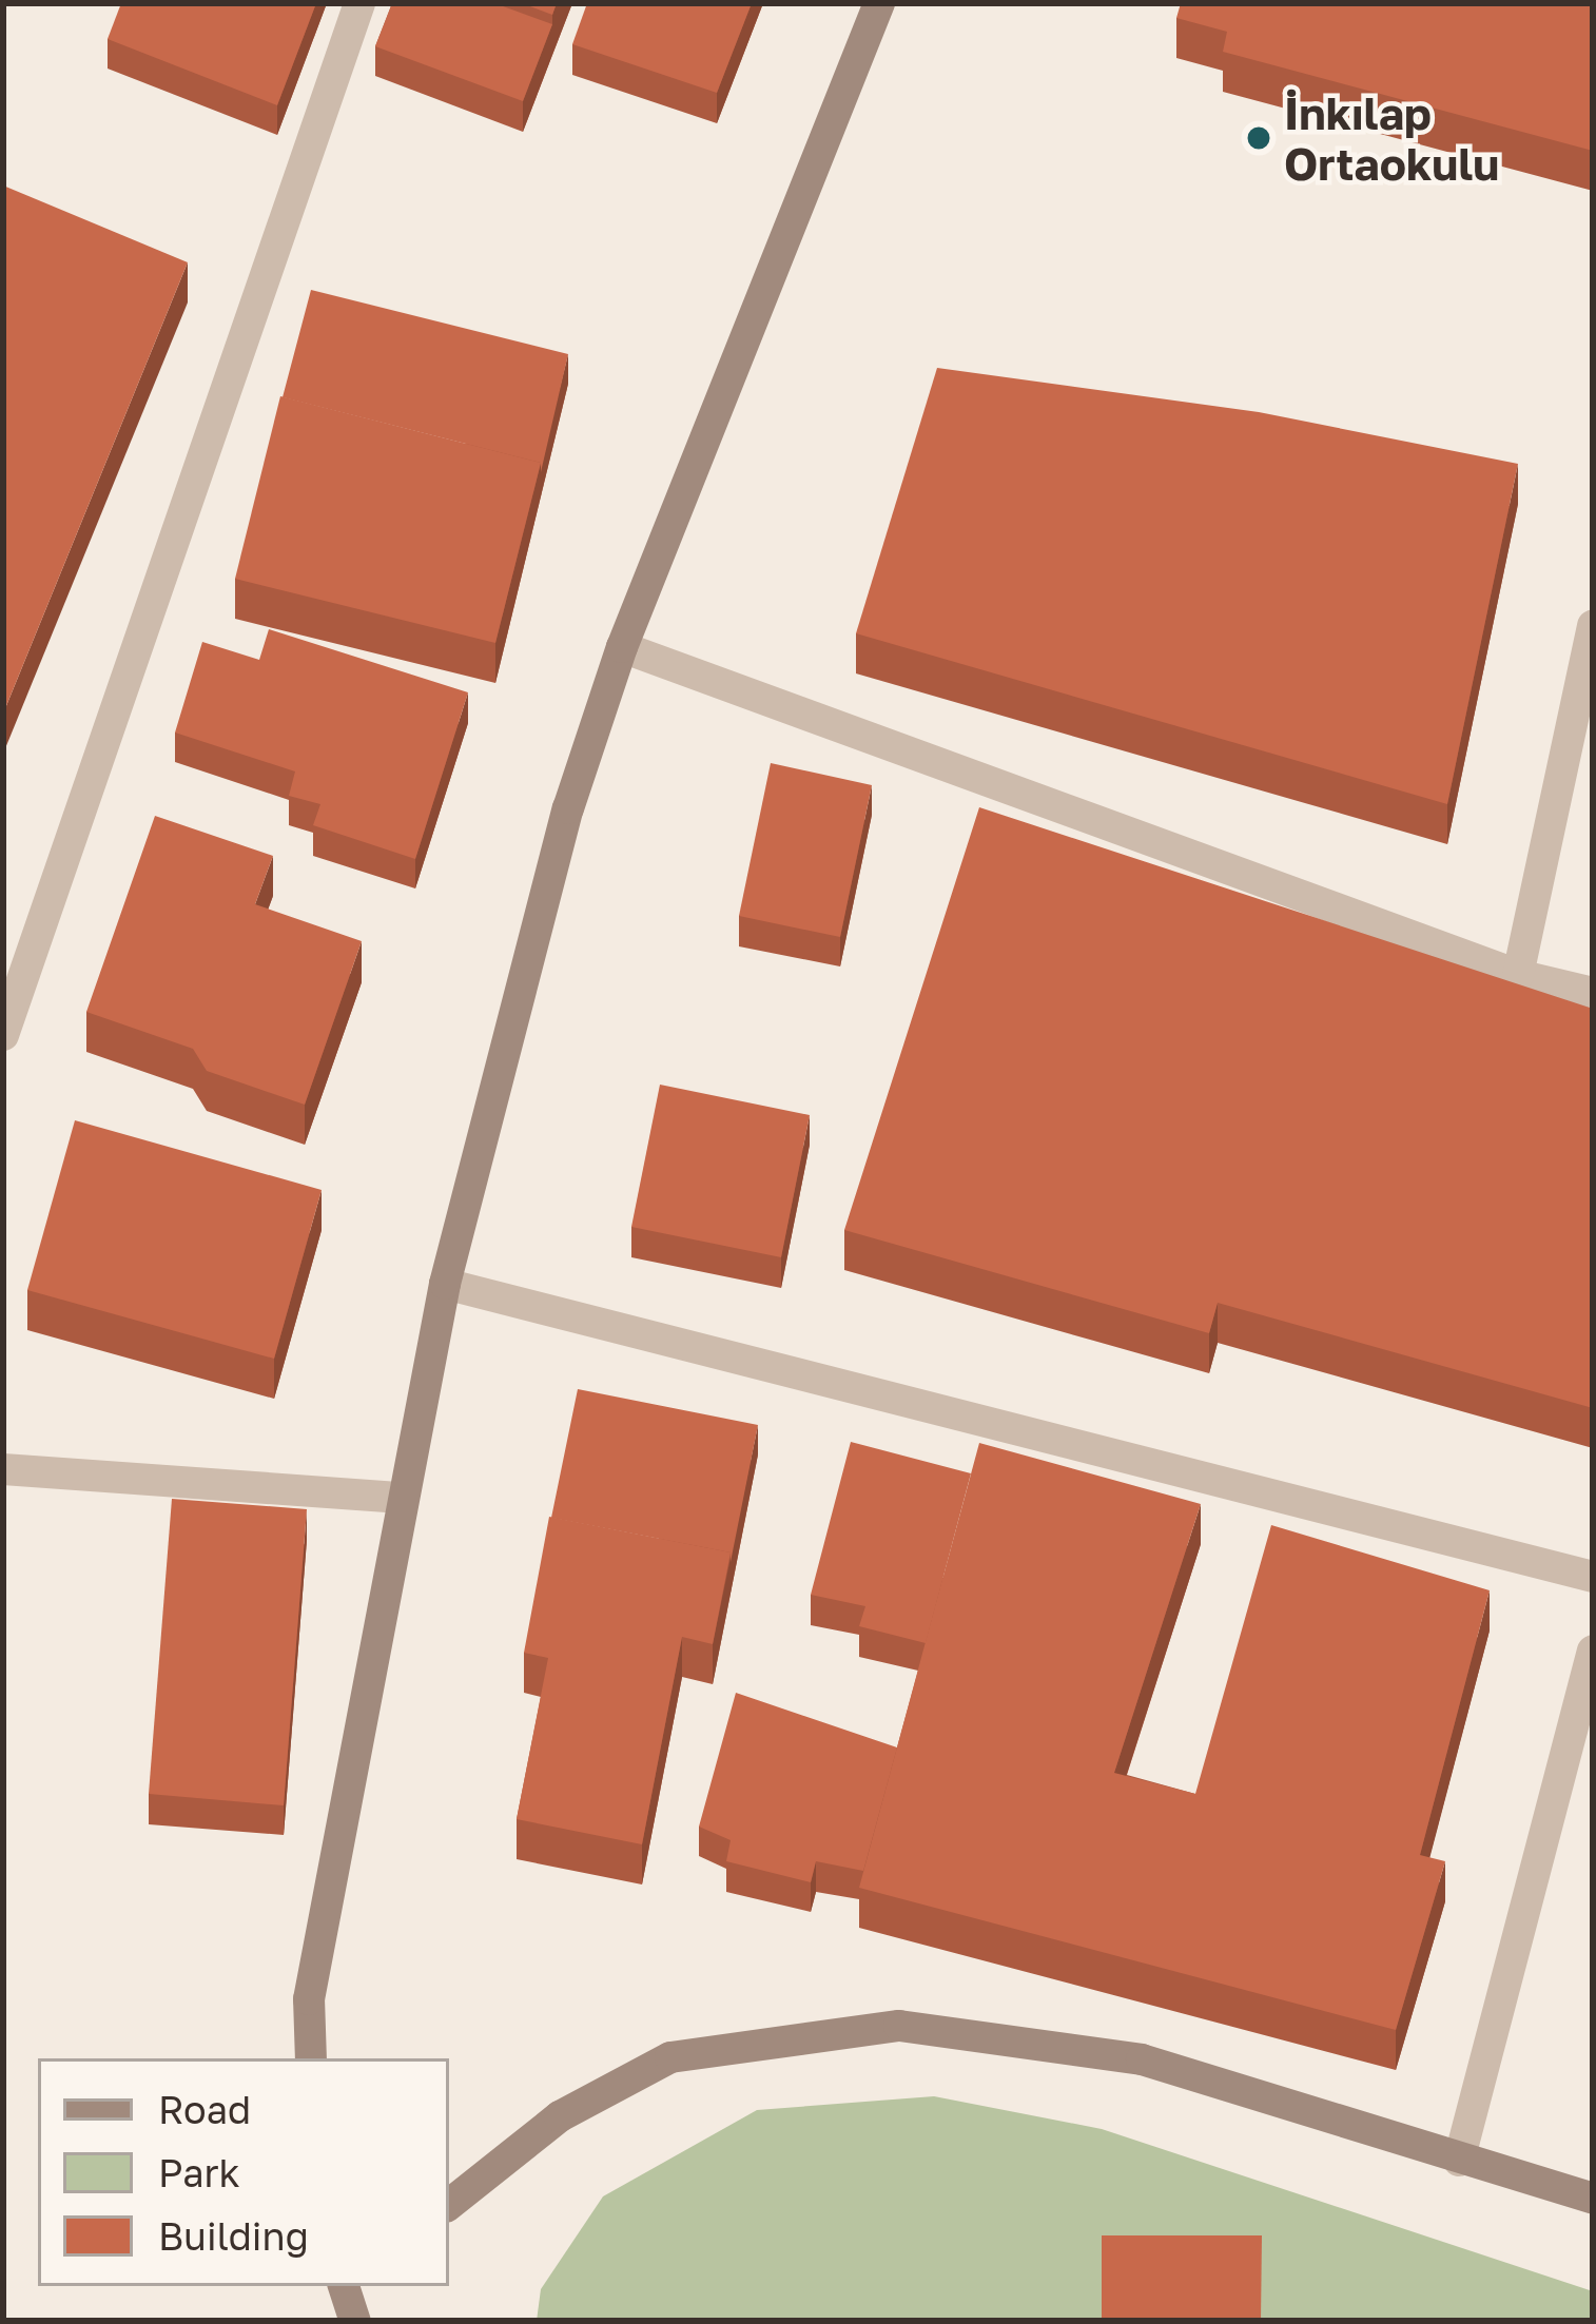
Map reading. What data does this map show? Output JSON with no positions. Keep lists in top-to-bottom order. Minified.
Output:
{"places":["İnkılap Ortaokulu"],"legend":["Road","Park","Building"]}
